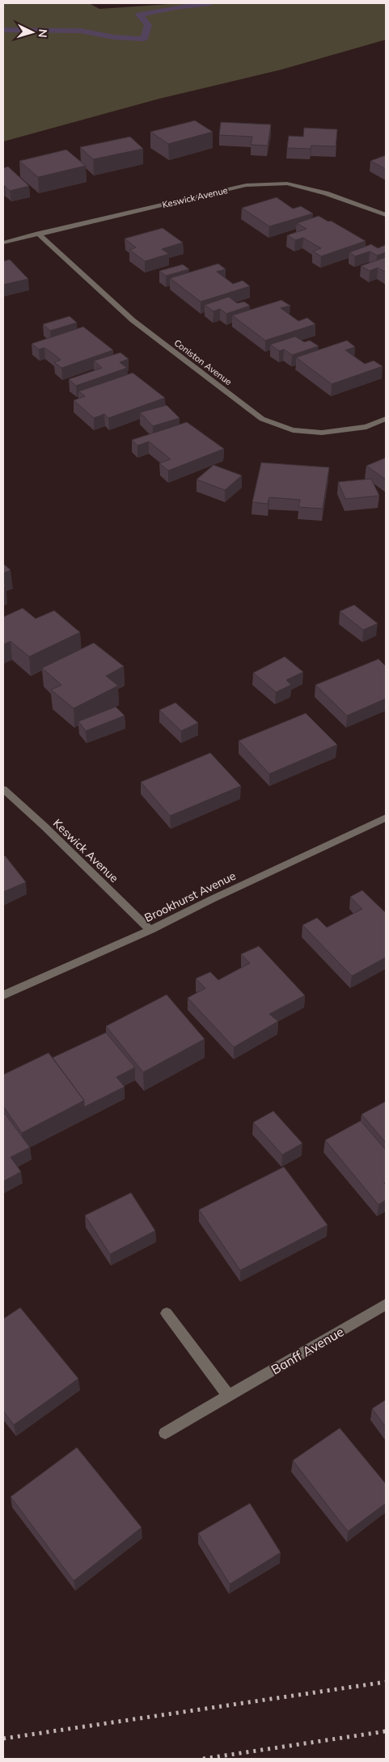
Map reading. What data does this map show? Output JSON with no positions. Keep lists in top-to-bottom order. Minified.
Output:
{"streets":{"street":["Keswick Avenue","Coniston Avenue","Brookhurst Avenue","Banff Avenue"]},"crossings":[["Keswick Avenue","Coniston Avenue"],["Keswick Avenue","Brookhurst Avenue"]],"north":"right"}
